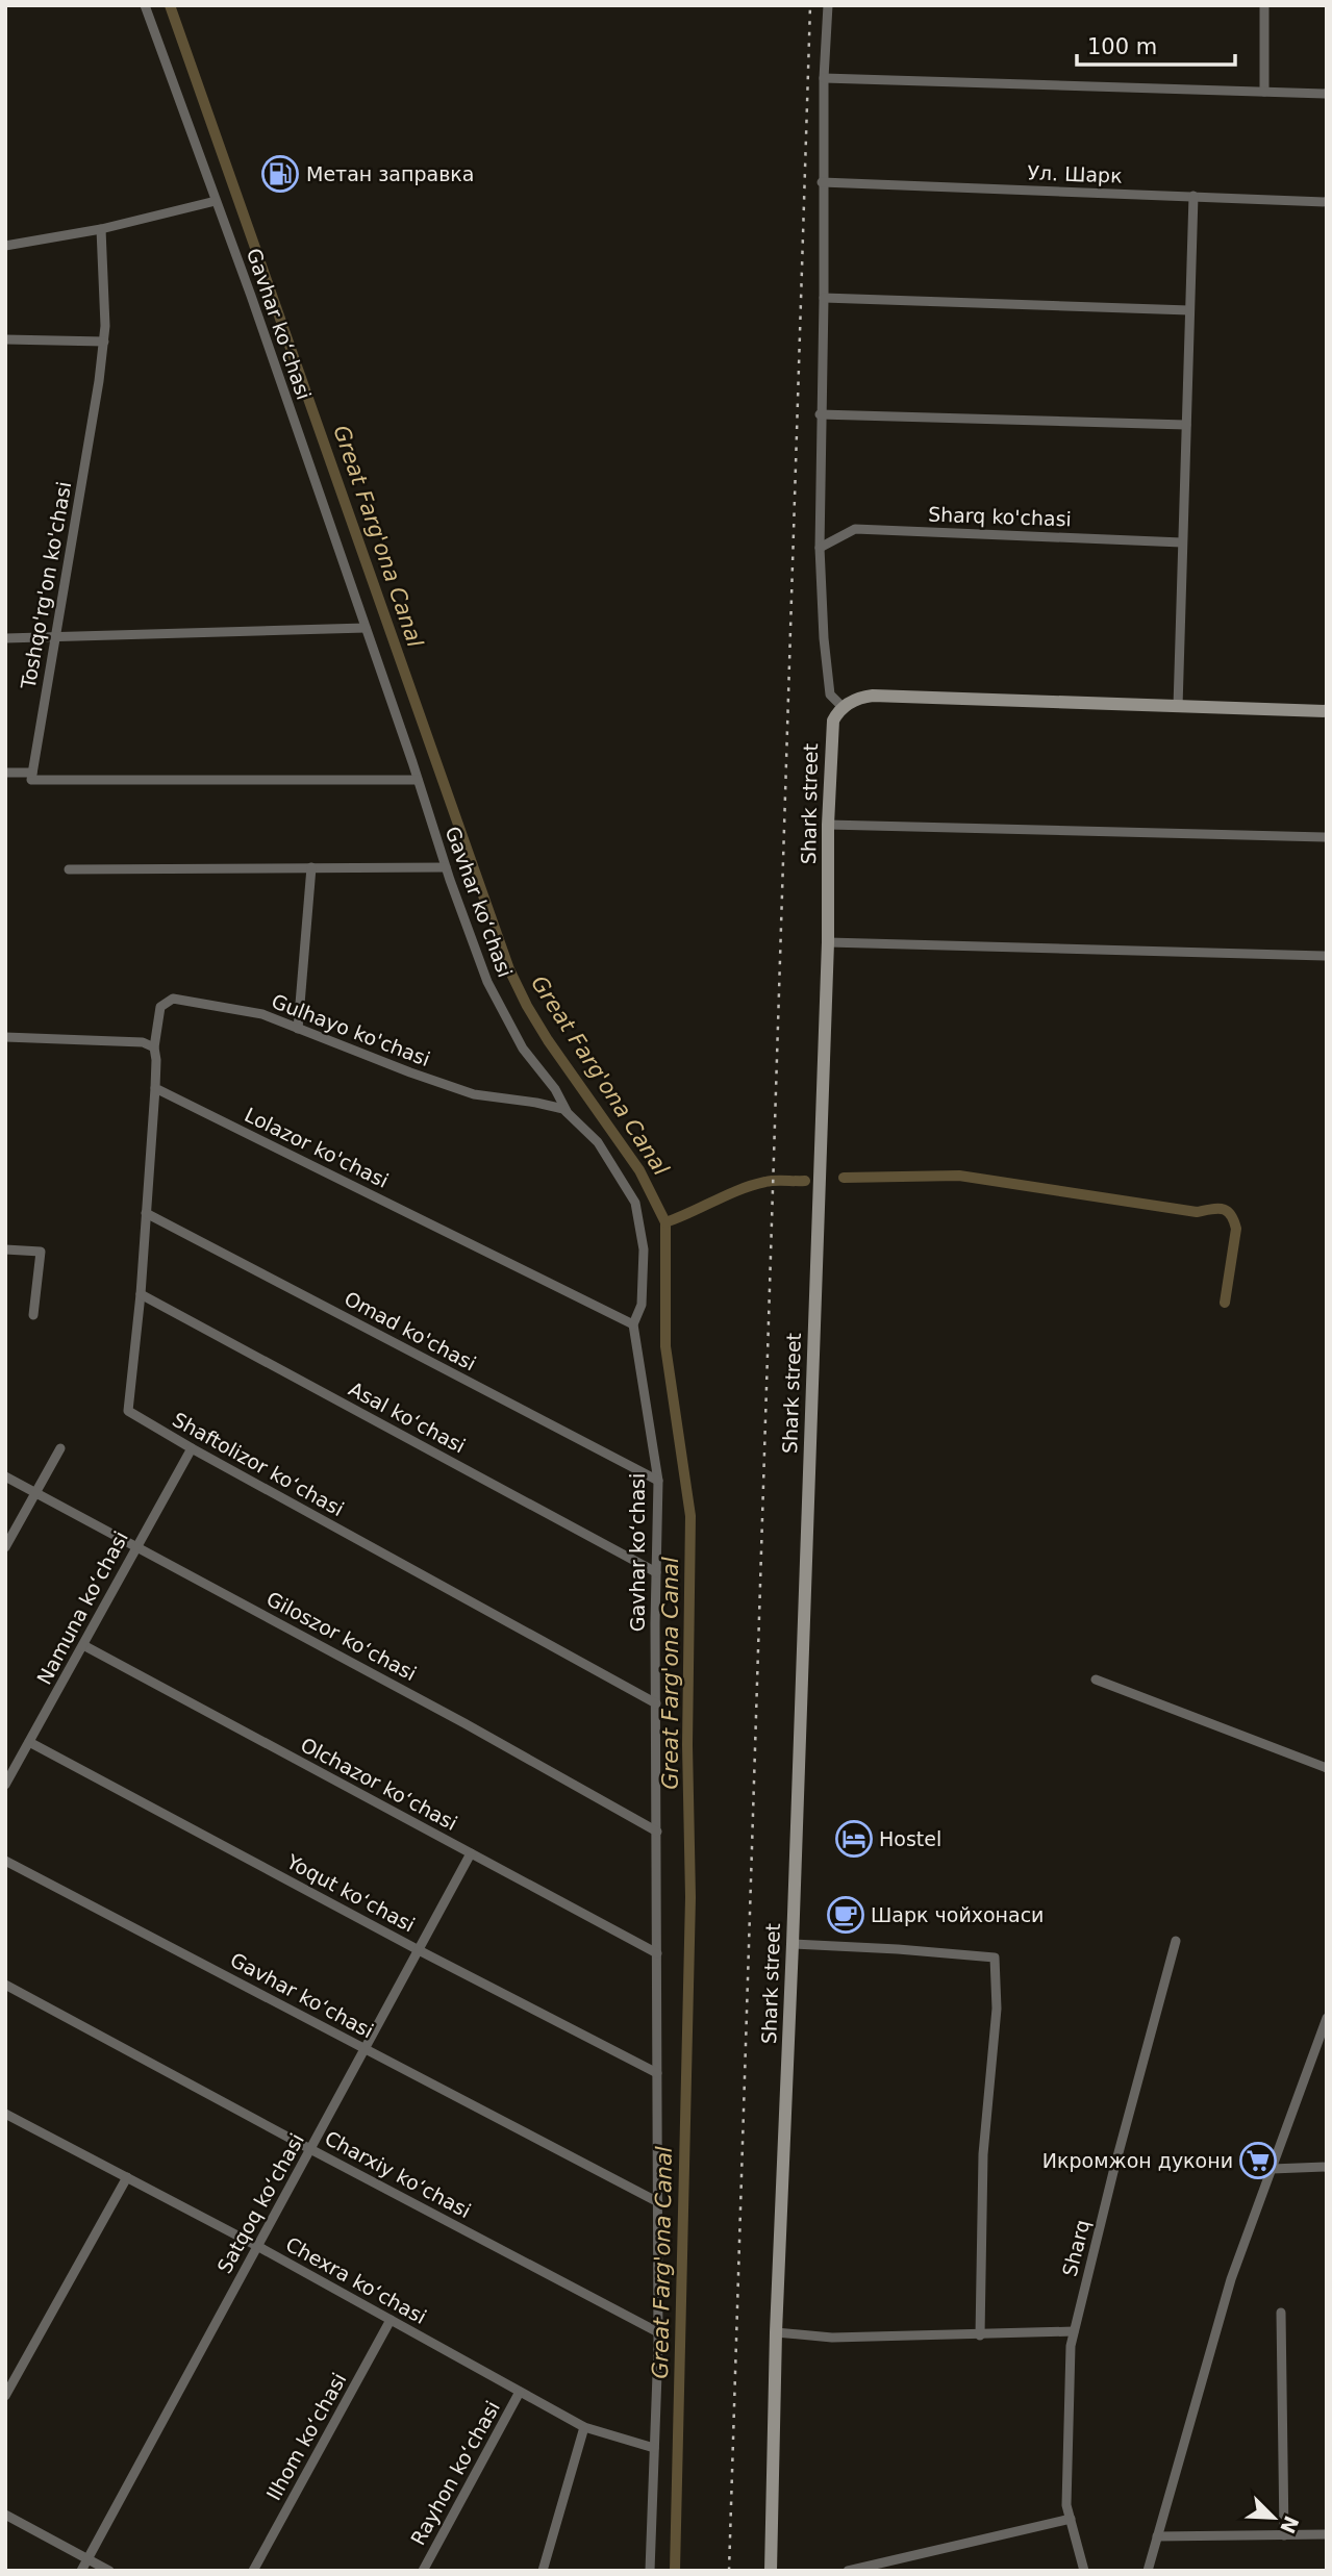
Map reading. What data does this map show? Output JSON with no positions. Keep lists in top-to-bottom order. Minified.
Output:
{"streets":{"main road":["Shark street"],"street":["Ул. Шарк","Gavhar koʻchasi","Sharq ko'chasi","Toshqo'rg'on ko'chasi","Gulhayo ko'chasi","Lolazor ko'chasi","Omad ko'chasi","Asal koʻchasi","Shaftolizor koʻchasi","Namuna koʻchasi","Giloszor koʻchasi","Olchazor koʻchasi","Yoqut koʻchasi","Charxiy koʻchasi","Satqoq koʻchasi","Sharq","Chexra koʻchasi","Ilhom koʻchasi","Rayhon koʻchasi"]},"crossings":[["Gavhar koʻchasi","Gulhayo ko'chasi"],["Gavhar koʻchasi","Lolazor ko'chasi"],["Gavhar koʻchasi","Omad ko'chasi"],["Gavhar koʻchasi","Asal koʻchasi"],["Gavhar koʻchasi","Shaftolizor koʻchasi"],["Gavhar koʻchasi","Giloszor koʻchasi"],["Gavhar koʻchasi","Olchazor koʻchasi"],["Gavhar koʻchasi","Yoqut koʻchasi"],["Gavhar koʻchasi","Charxiy koʻchasi"],["Gavhar koʻchasi","Satqoq koʻchasi"],["Gavhar koʻchasi","Chexra koʻchasi"],["Lolazor ko'chasi","Shaftolizor koʻchasi"],["Omad ko'chasi","Shaftolizor koʻchasi"],["Asal koʻchasi","Shaftolizor koʻchasi"],["Shaftolizor koʻchasi","Namuna koʻchasi"],["Namuna koʻchasi","Giloszor koʻchasi"],["Namuna koʻchasi","Olchazor koʻchasi"],["Namuna koʻchasi","Yoqut koʻchasi"],["Olchazor koʻchasi","Satqoq koʻchasi"],["Yoqut koʻchasi","Satqoq koʻchasi"],["Charxiy koʻchasi","Satqoq koʻchasi"],["Satqoq koʻchasi","Chexra koʻchasi"],["Chexra koʻchasi","Ilhom koʻchasi"],["Chexra koʻchasi","Rayhon koʻchasi"]],"water":["Great Farg'ona Canal"],"places":{"fuel station":["Метан заправка"],"hotel":["Hostel"],"cafe":["Шарк чойхонаси"],"supermarket":["Икромжон дукони"]},"scale_bar":"100 m","north":"bottom right"}
